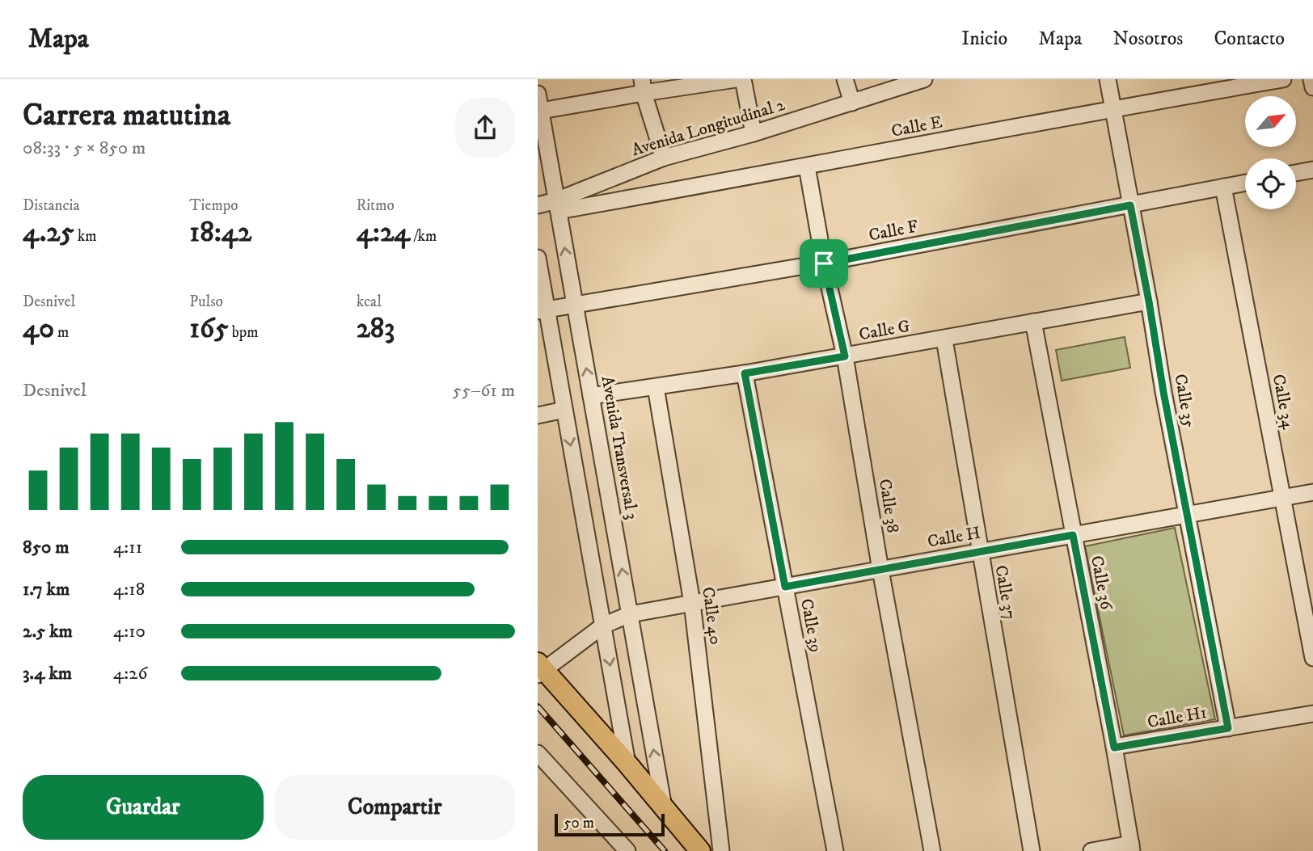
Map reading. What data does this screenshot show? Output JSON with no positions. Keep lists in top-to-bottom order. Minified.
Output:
{"streets":{"street":["Calle E","Avenida Longitudinal 2","Calle F","Calle G","Calle 35","Calle 34","Avenida Transversal 3","Calle 38","Calle H","Calle 36","Calle 37","Calle 40","Calle 39","Calle H1"]},"crossings":[["Calle E","Avenida Longitudinal 2"],["Calle E","Calle 35"],["Calle E","Avenida Transversal 3"],["Calle E","Calle 38"],["Avenida Longitudinal 2","Avenida Transversal 3"],["Calle F","Calle 35"],["Calle F","Calle 34"],["Calle F","Avenida Transversal 3"],["Calle F","Calle 38"],["Calle G","Calle 35"],["Calle G","Avenida Transversal 3"],["Calle G","Calle 38"],["Calle G","Calle 36"],["Calle G","Calle 37"],["Calle G","Calle 40"],["Calle G","Calle 39"],["Calle 35","Calle H"],["Calle 35","Calle H1"],["Calle 34","Calle H"],["Avenida Transversal 3","Calle H"],["Calle 38","Calle H"],["Calle H","Calle 36"],["Calle H","Calle 37"],["Calle H","Calle 40"],["Calle H","Calle 39"],["Calle 36","Calle H1"]],"scale_bar":"50 m","north":"top right","page":{"header":"Mapa","nav":["Inicio","Mapa","Nosotros","Contacto"],"heading":["Carrera matutina","08:33 · 5 × 850 m"],"stats":[["Distancia","4.25 km"],["Tiempo","18:42"],["Ritmo","4:24 /km"],["Desnivel","40 m"],["Pulso","165 bpm"],["kcal","283"]],"chart":["Desnivel","55–61 m"],"list":[{"name":"850 m","note":"4:11"},{"name":"1.7 km","note":"4:18"},{"name":"2.5 km","note":"4:10"},{"name":"3.4 km","note":"4:26"}],"buttons":["Guardar","Compartir"],"scale":"50 m"}}
